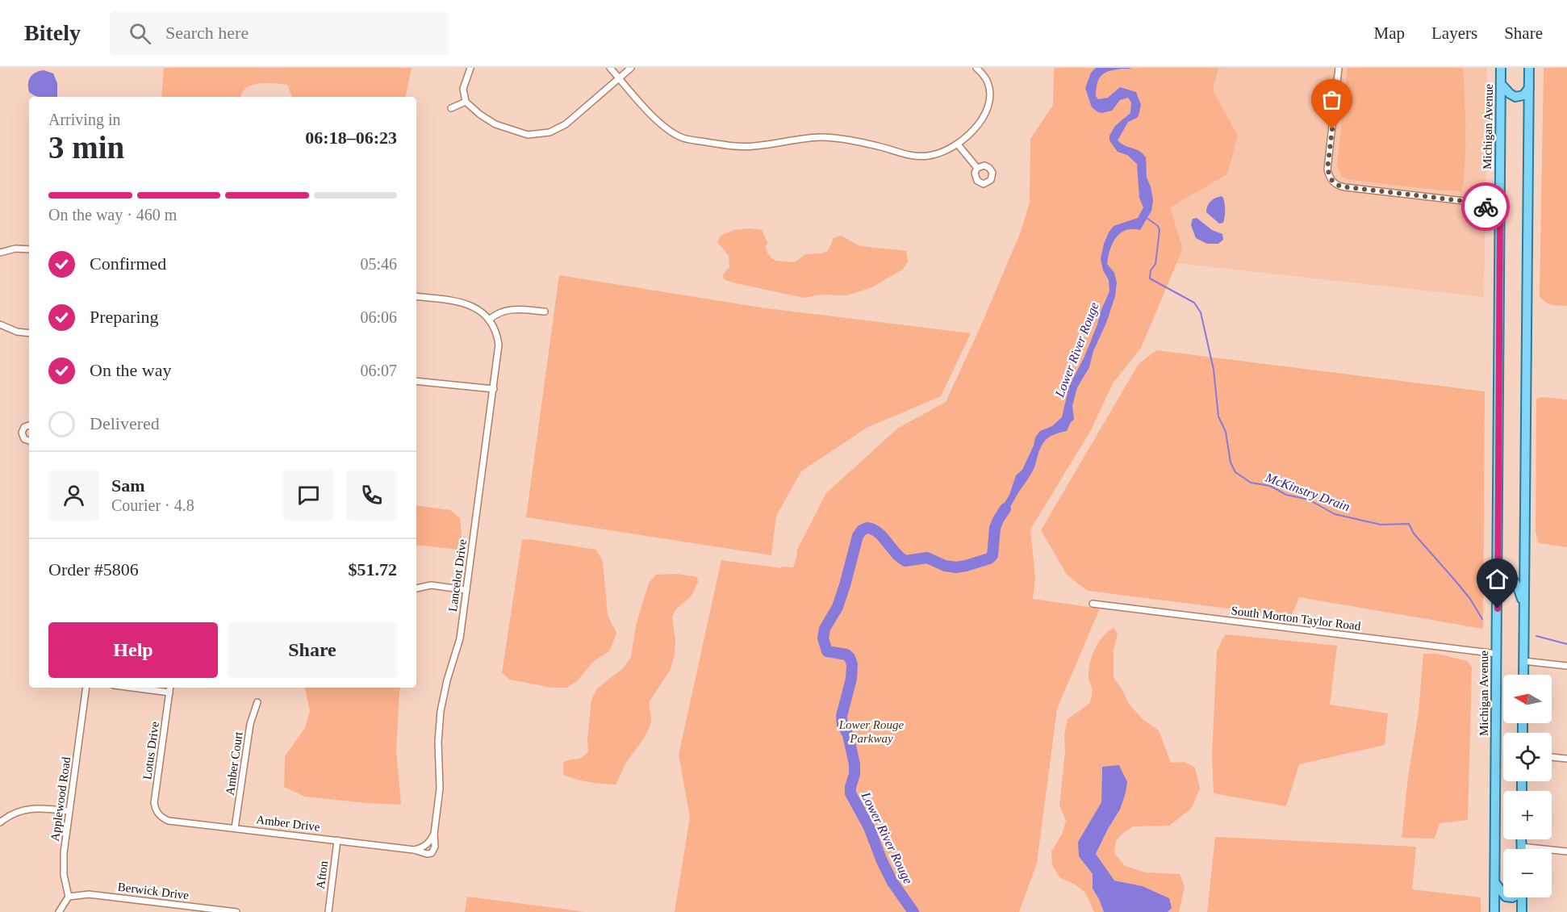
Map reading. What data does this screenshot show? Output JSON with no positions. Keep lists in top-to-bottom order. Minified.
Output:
{"streets":{"main road":["Michigan Avenue"],"street":["Lancelot Drive","South Morton Taylor Road","Lotus Drive","Amber Court","Applewood Road","Amber Drive","Afton","Berwick Drive"]},"crossings":[["Michigan Avenue","South Morton Taylor Road"],["Lancelot Drive","Amber Drive"],["Lotus Drive","Amber Drive"],["Amber Court","Amber Drive"],["Applewood Road","Berwick Drive"],["Amber Drive","Afton"]],"water":["Lower River Rouge","McKinstry Drain"],"parks":["Lower Rouge Parkway"],"north":"left","page":{"header":"Bitely","search":"Search here","nav":["Map","Layers","Share"],"heading":["3 min","Arriving in","06:18–06:23"],"panel":["Sam","Courier · 4.8","Order #5806","$51.72"],"bar":"On the way · 460 m","list":[["Confirmed","05:46"],["Preparing","06:06"],["On the way","06:07"],"Delivered"],"buttons":["Help","Share"],"map_buttons":["+","−"]}}
